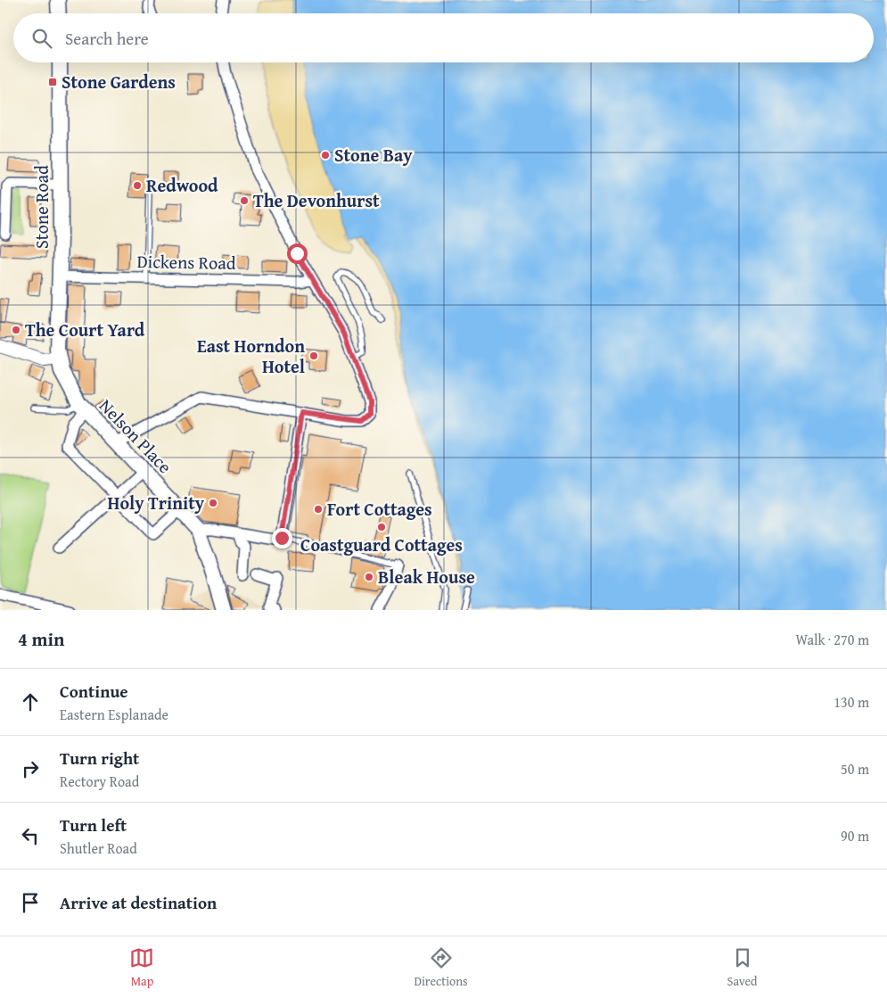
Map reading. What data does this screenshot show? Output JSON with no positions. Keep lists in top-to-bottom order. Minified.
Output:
{"streets":{"main road":["Stone Road","Nelson Place"],"street":["Dickens Road"]},"crossings":[["Stone Road","Dickens Road"],["Stone Road","Nelson Place"]],"places":{"transit":["Stone Gardens"],"other":["Stone Bay","Redwood","The Devonhurst","The Court Yard","East Horndon Hotel","Holy Trinity","Fort Cottages","Coastguard Cottages","Bleak House"]},"page":{"search":"Search here","heading":["4 min","Walk · 270 m"],"list":[["Continue","Eastern Esplanade","130 m"],["Turn right","Rectory Road","50 m"],["Turn left","Shutler Road","90 m"],"Arrive at destination"],"nav":["Map","Directions","Saved"]}}
